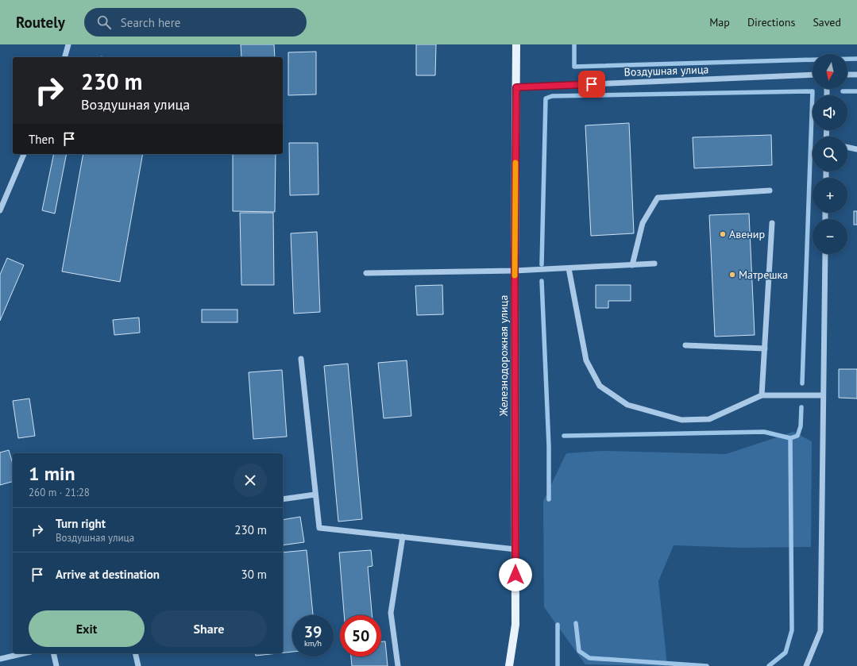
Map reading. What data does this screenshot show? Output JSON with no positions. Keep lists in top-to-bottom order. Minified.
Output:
{"streets":{"main road":["Железнодорожная улица"],"street":["Воздушная улица"]},"crossings":[["Воздушная улица","Железнодорожная улица"]],"places":["Авенир","Матрешка"],"north":"bottom","page":{"header":"Routely","search":"Search here","nav":["Map","Directions","Saved"],"map_buttons":["+","−"],"turn":["230 m","Воздушная улица"],"then":"Then","heading":["1 min","260 m · 21:28"],"list":[{"name":"Turn right","note":"Воздушная улица","value":"230 m"},{"name":"Arrive at destination","value":"30 m"}],"buttons":["Exit","Share"],"speed":"39 km/h","limit":"50"}}
